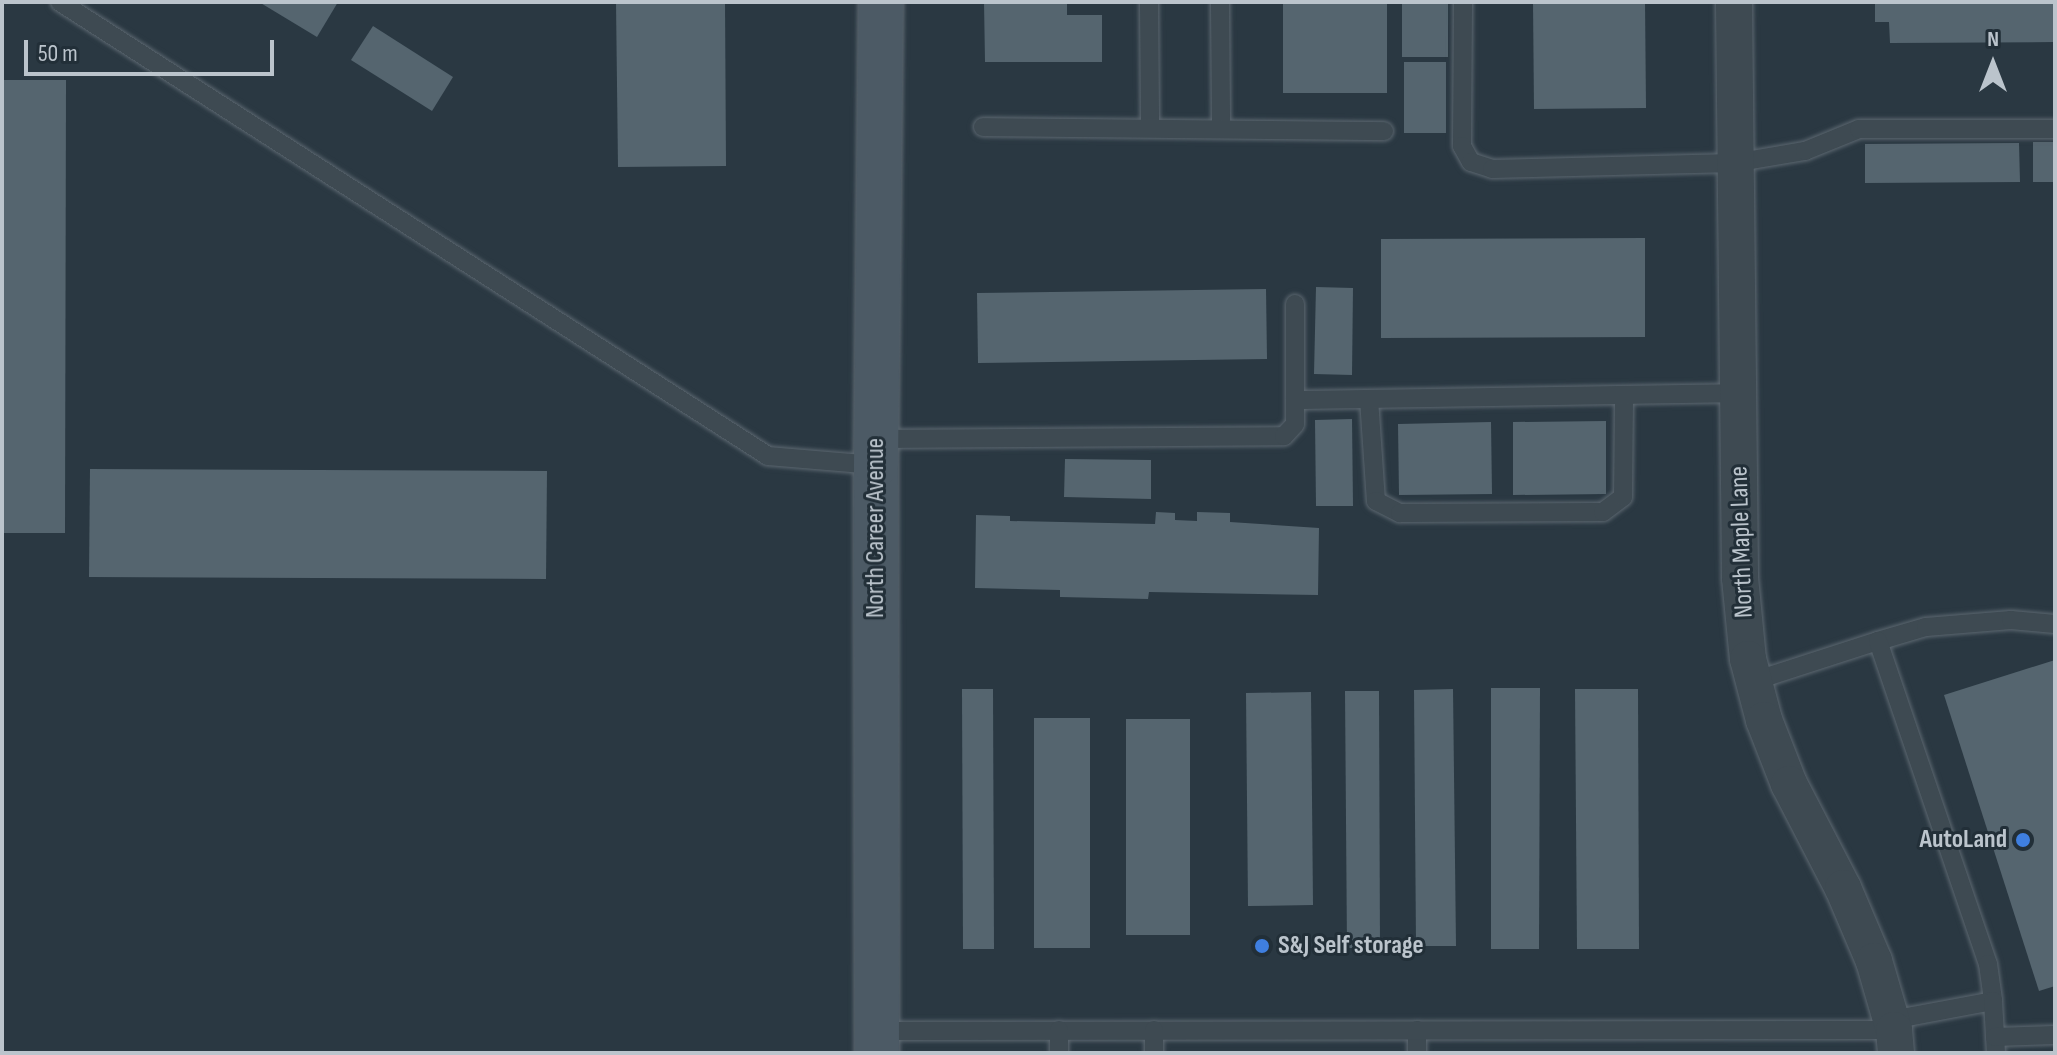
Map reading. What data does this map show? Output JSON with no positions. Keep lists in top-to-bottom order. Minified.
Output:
{"streets":{"street":["North Career Avenue","North Maple Lane"]},"places":["AutoLand","S&J Self storage"],"scale_bar":"50 m","north":"top"}
